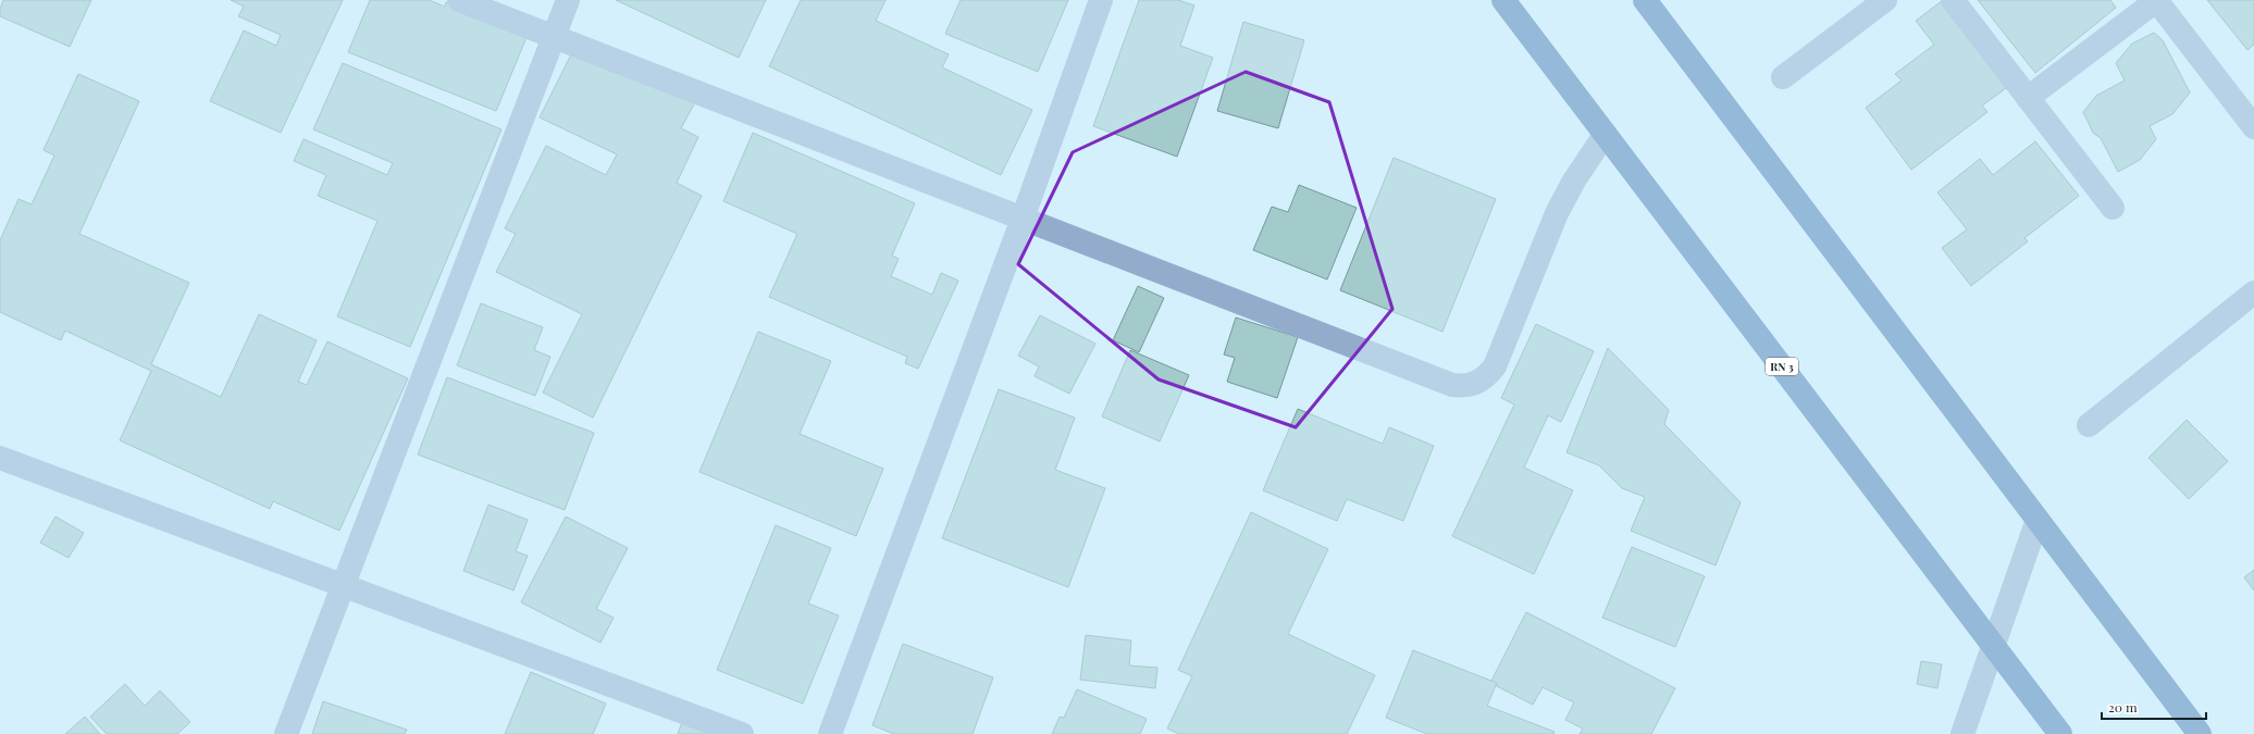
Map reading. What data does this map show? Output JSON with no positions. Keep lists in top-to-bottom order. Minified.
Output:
{"streets":{"main road":["RN 3"]},"scale_bar":"20 m"}
